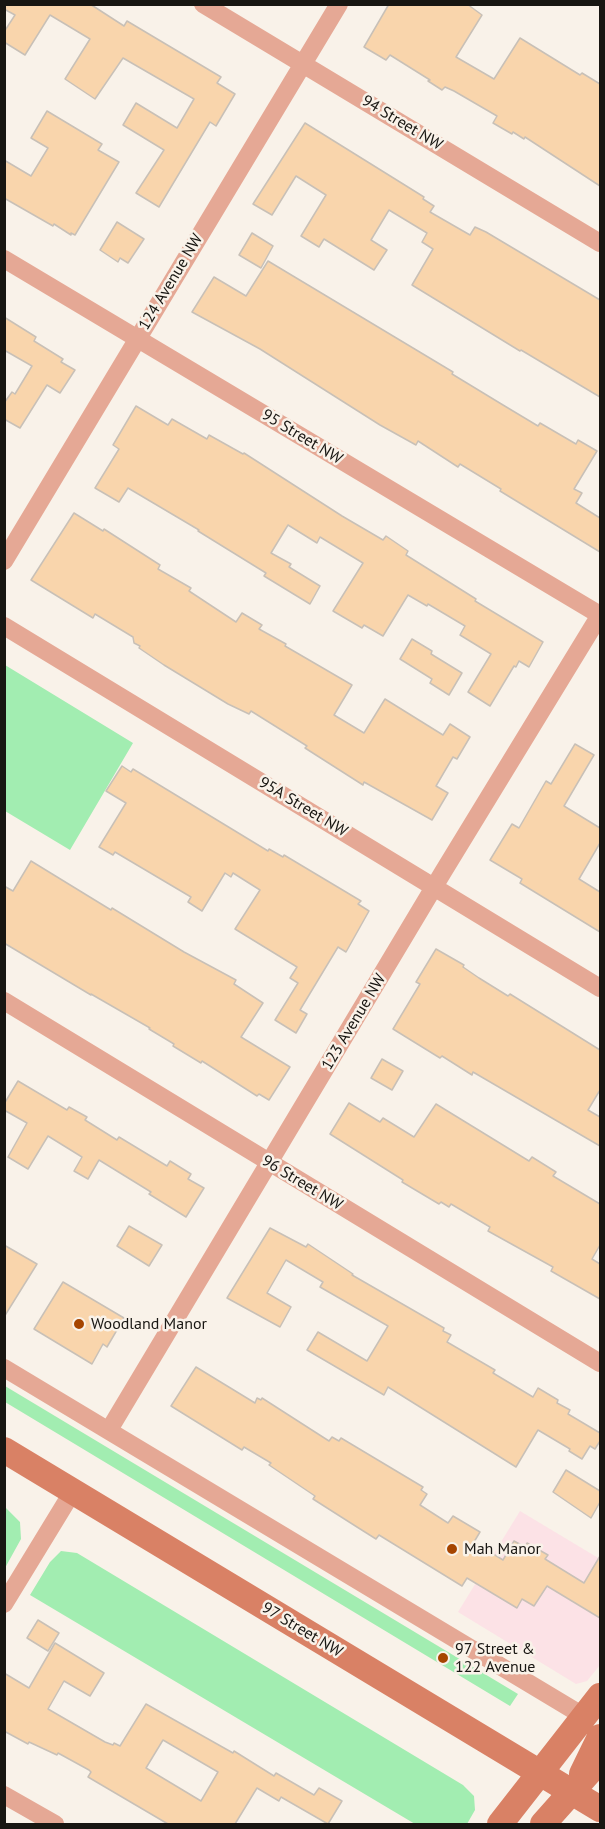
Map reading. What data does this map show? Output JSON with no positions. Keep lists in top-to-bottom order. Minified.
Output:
{"streets":{"main road":["97 Street NW"],"street":["94 Street NW","124 Avenue NW","95 Street NW","95A Street NW","123 Avenue NW","96 Street NW"]},"crossings":[["94 Street NW","124 Avenue NW"],["124 Avenue NW","95 Street NW"],["95 Street NW","123 Avenue NW"],["95A Street NW","123 Avenue NW"],["123 Avenue NW","96 Street NW"]],"places":["Woodland Manor","Mah Manor","97 Street & 122 Avenue"]}
